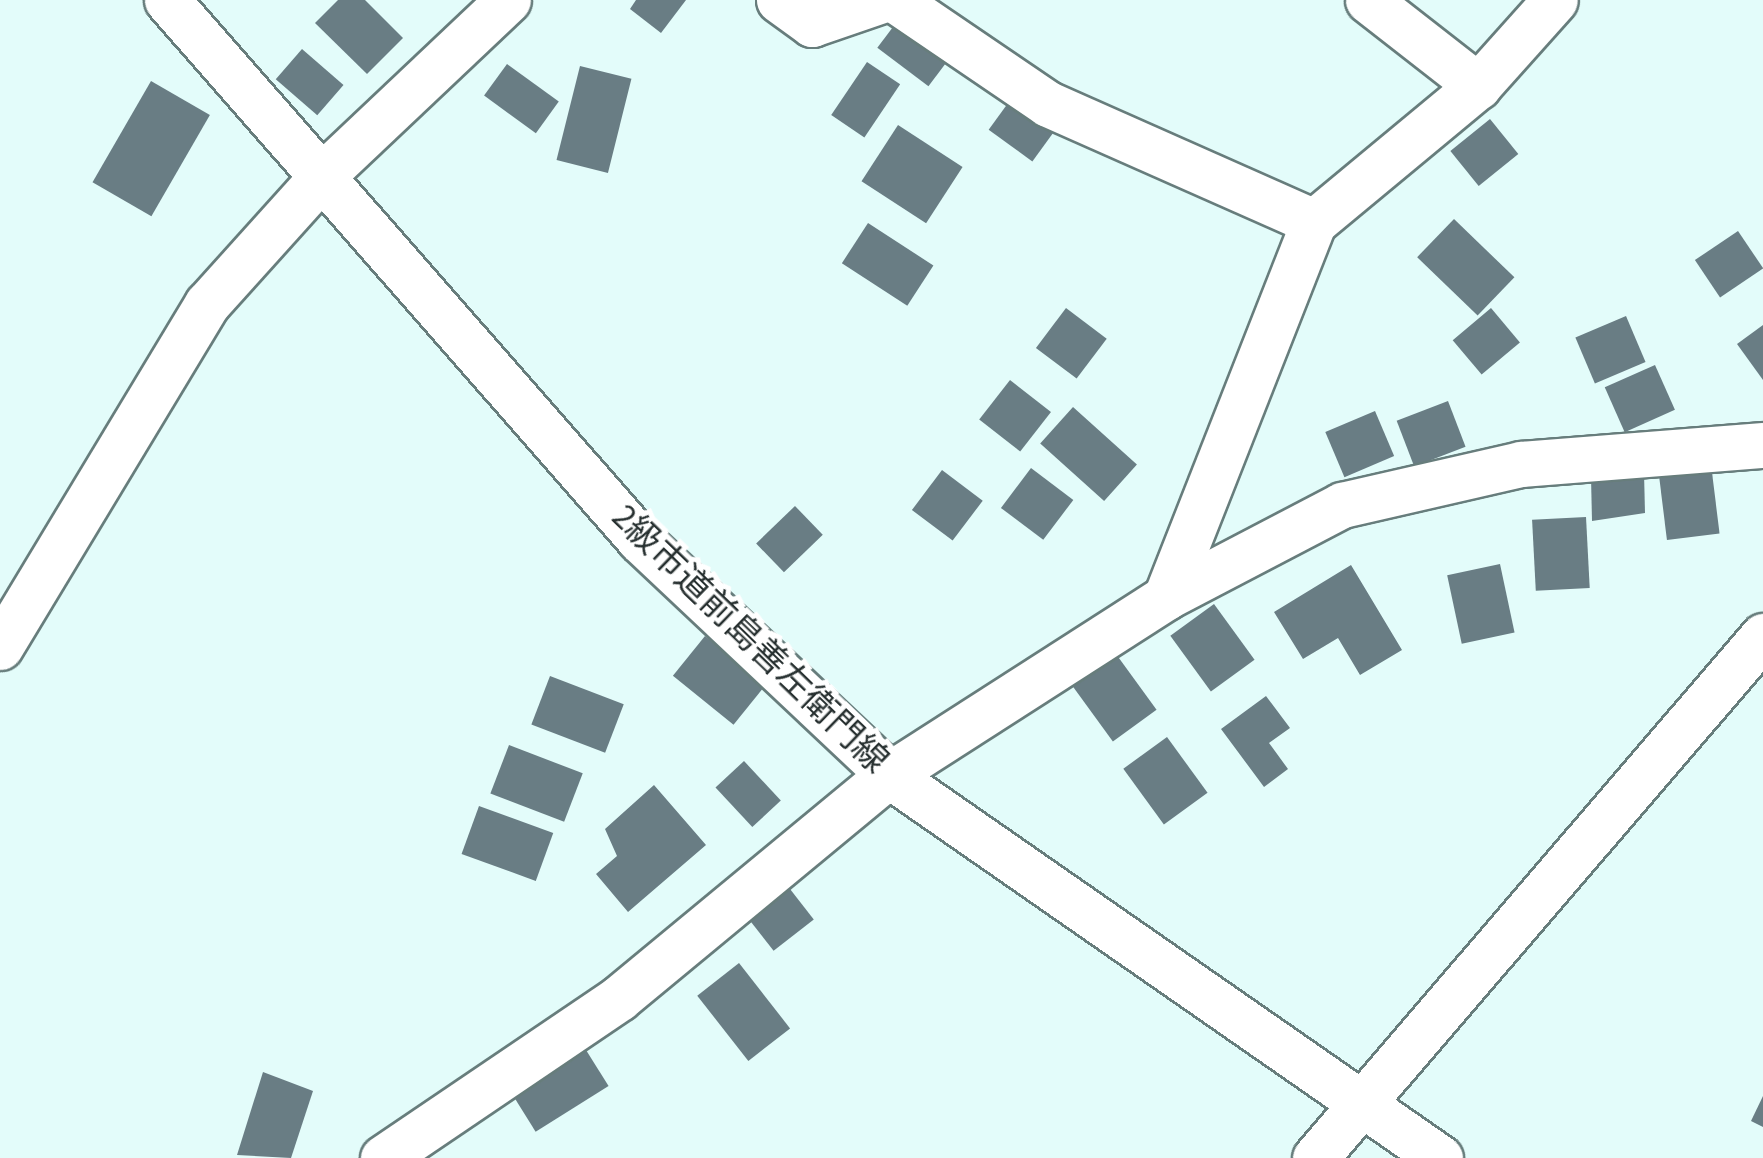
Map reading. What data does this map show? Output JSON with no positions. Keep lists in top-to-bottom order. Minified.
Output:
{"streets":{"street":["2級市道前島善左衛門線"]}}
